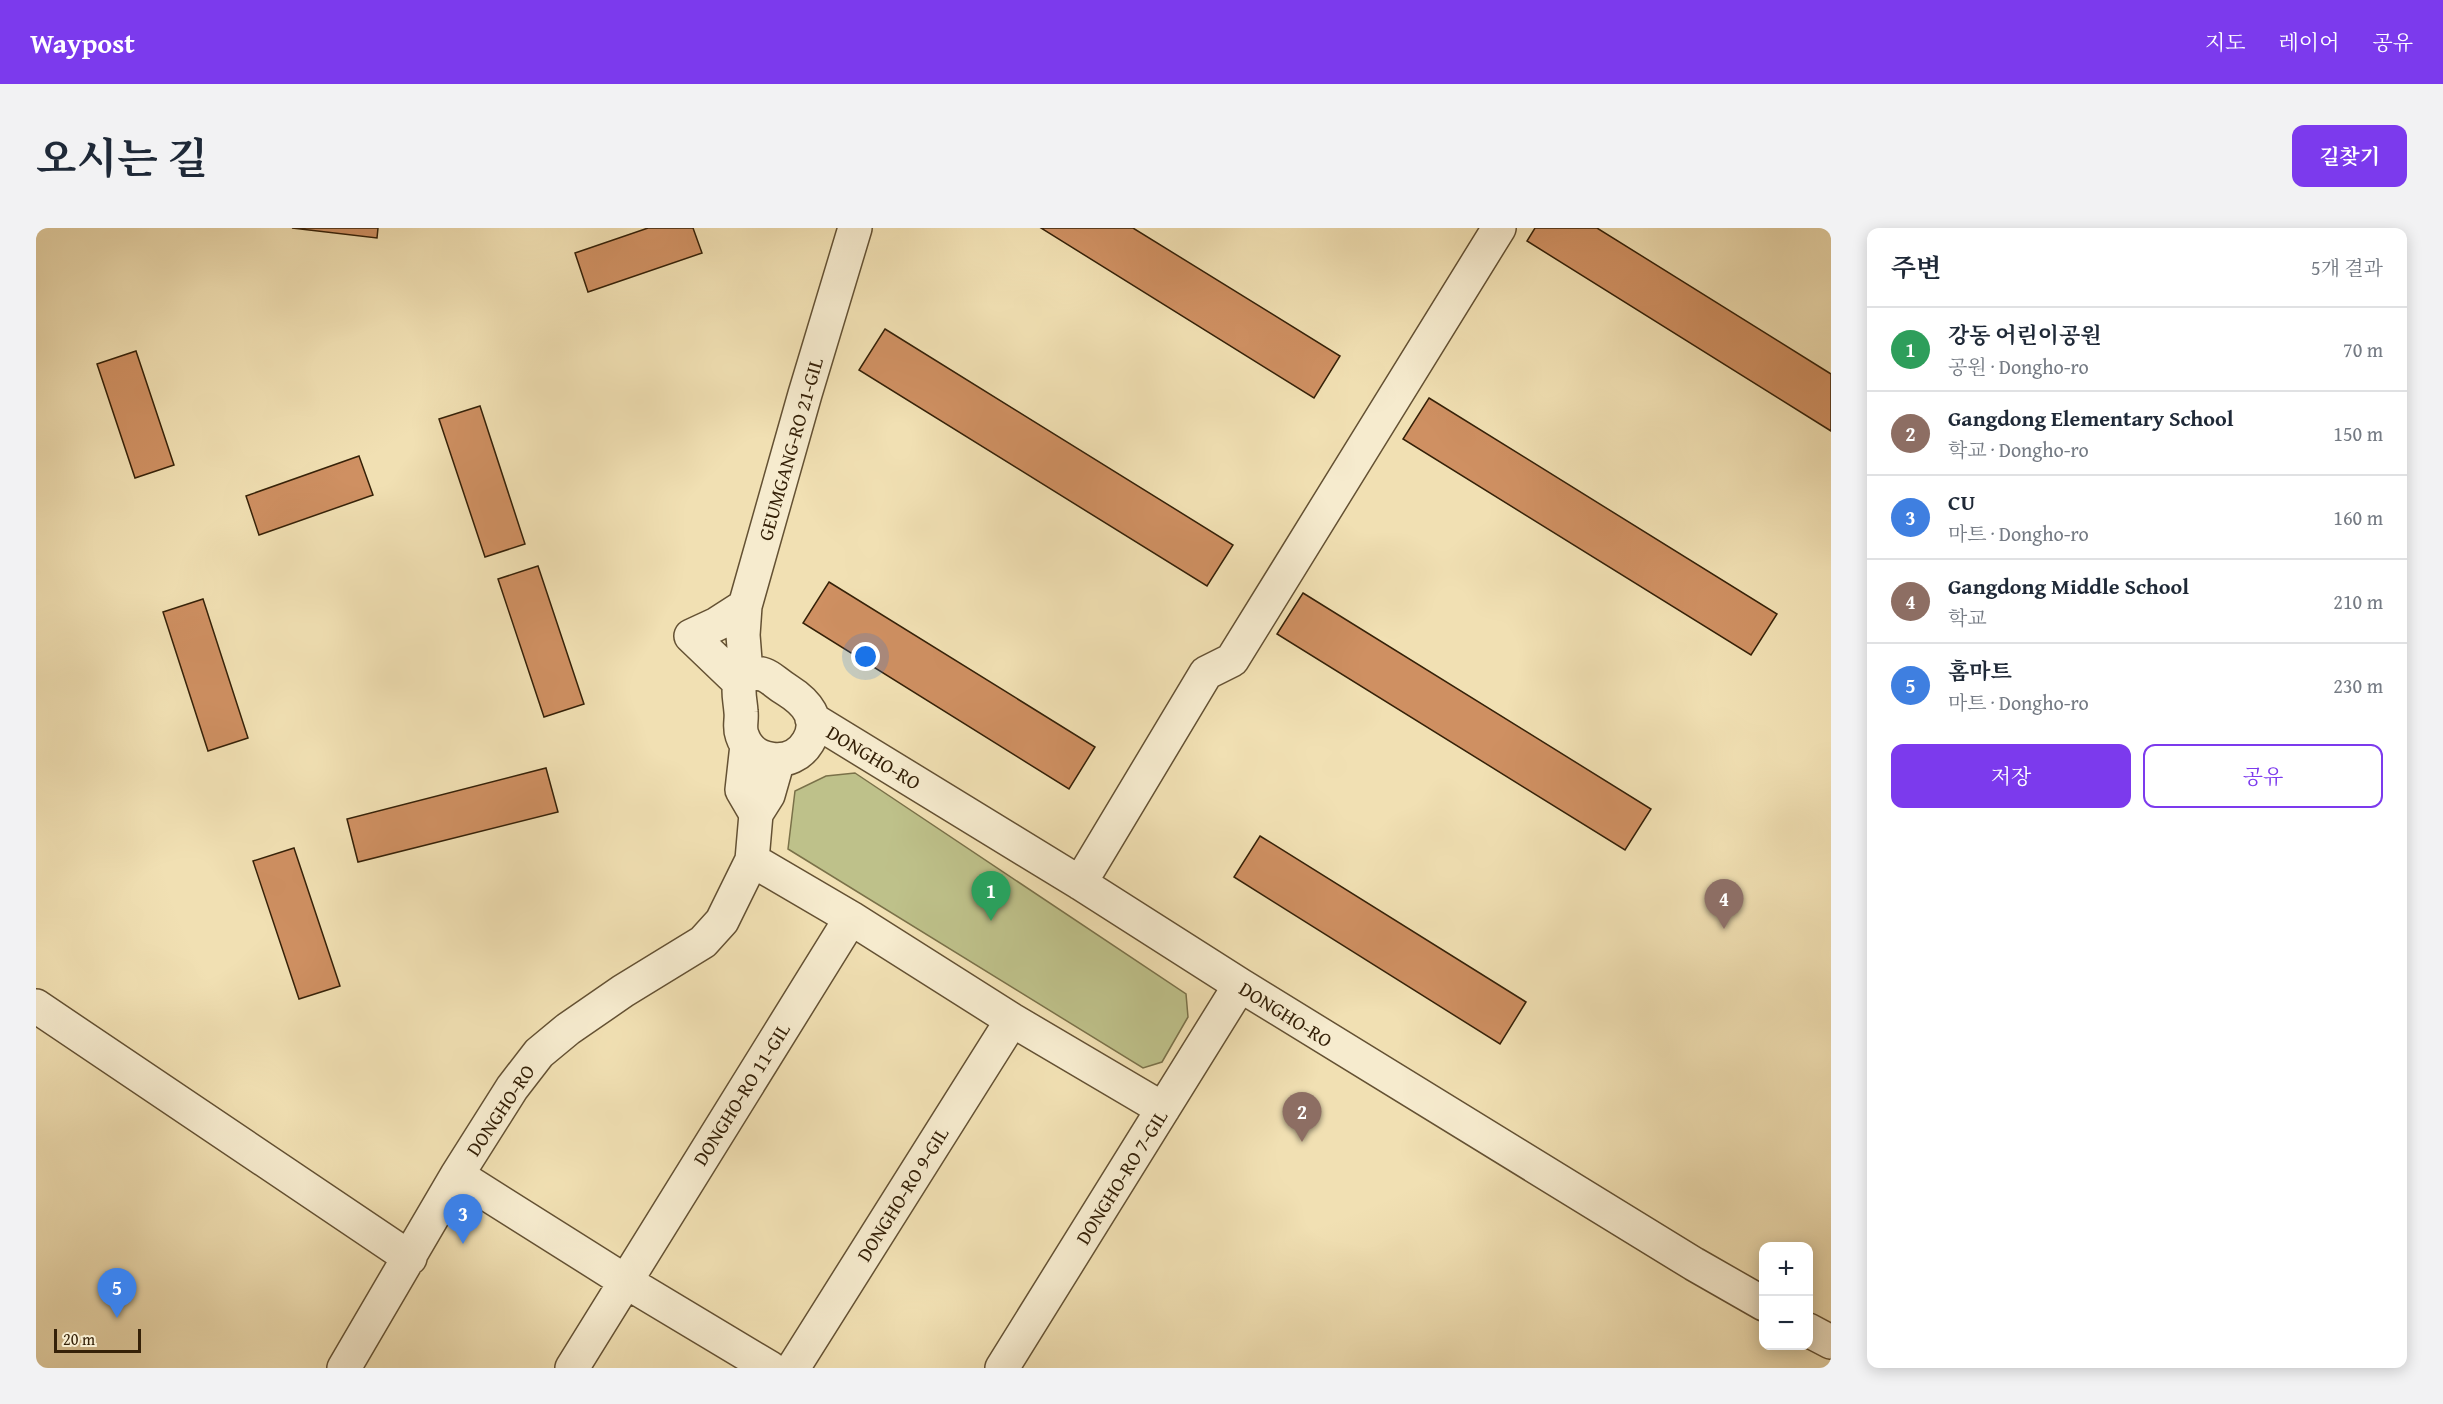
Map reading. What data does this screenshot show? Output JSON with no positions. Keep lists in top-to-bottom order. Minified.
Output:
{"streets":{"street":["GEUMGANG-RO 21-GIL","DONGHO-RO","DONGHO-RO 11-GIL","DONGHO-RO 7-GIL","DONGHO-RO 9-GIL"]},"crossings":[["GEUMGANG-RO 21-GIL","DONGHO-RO"],["DONGHO-RO","DONGHO-RO 7-GIL"]],"scale_bar":"20 m","page":{"header":"Waypost","nav":["지도","레이어","공유"],"title":"오시는 길","buttons":["길찾기",["저장","공유"]],"heading":["주변","5개 결과"],"list":[{"mark":"1","name":"강동 어린이공원","note":"공원 · Dongho-ro","value":"70 m"},{"mark":"2","name":"Gangdong Elementary School","note":"학교 · Dongho-ro","value":"150 m"},{"mark":"3","name":"CU","note":"마트 · Dongho-ro","value":"160 m"},{"mark":"4","name":"Gangdong Middle School","note":"학교","value":"210 m"},{"mark":"5","name":"홈마트","note":"마트 · Dongho-ro","value":"230 m"}],"pins":["1","4","2","3","5"],"map_buttons":["+","−"],"scale":"20 m"}}
